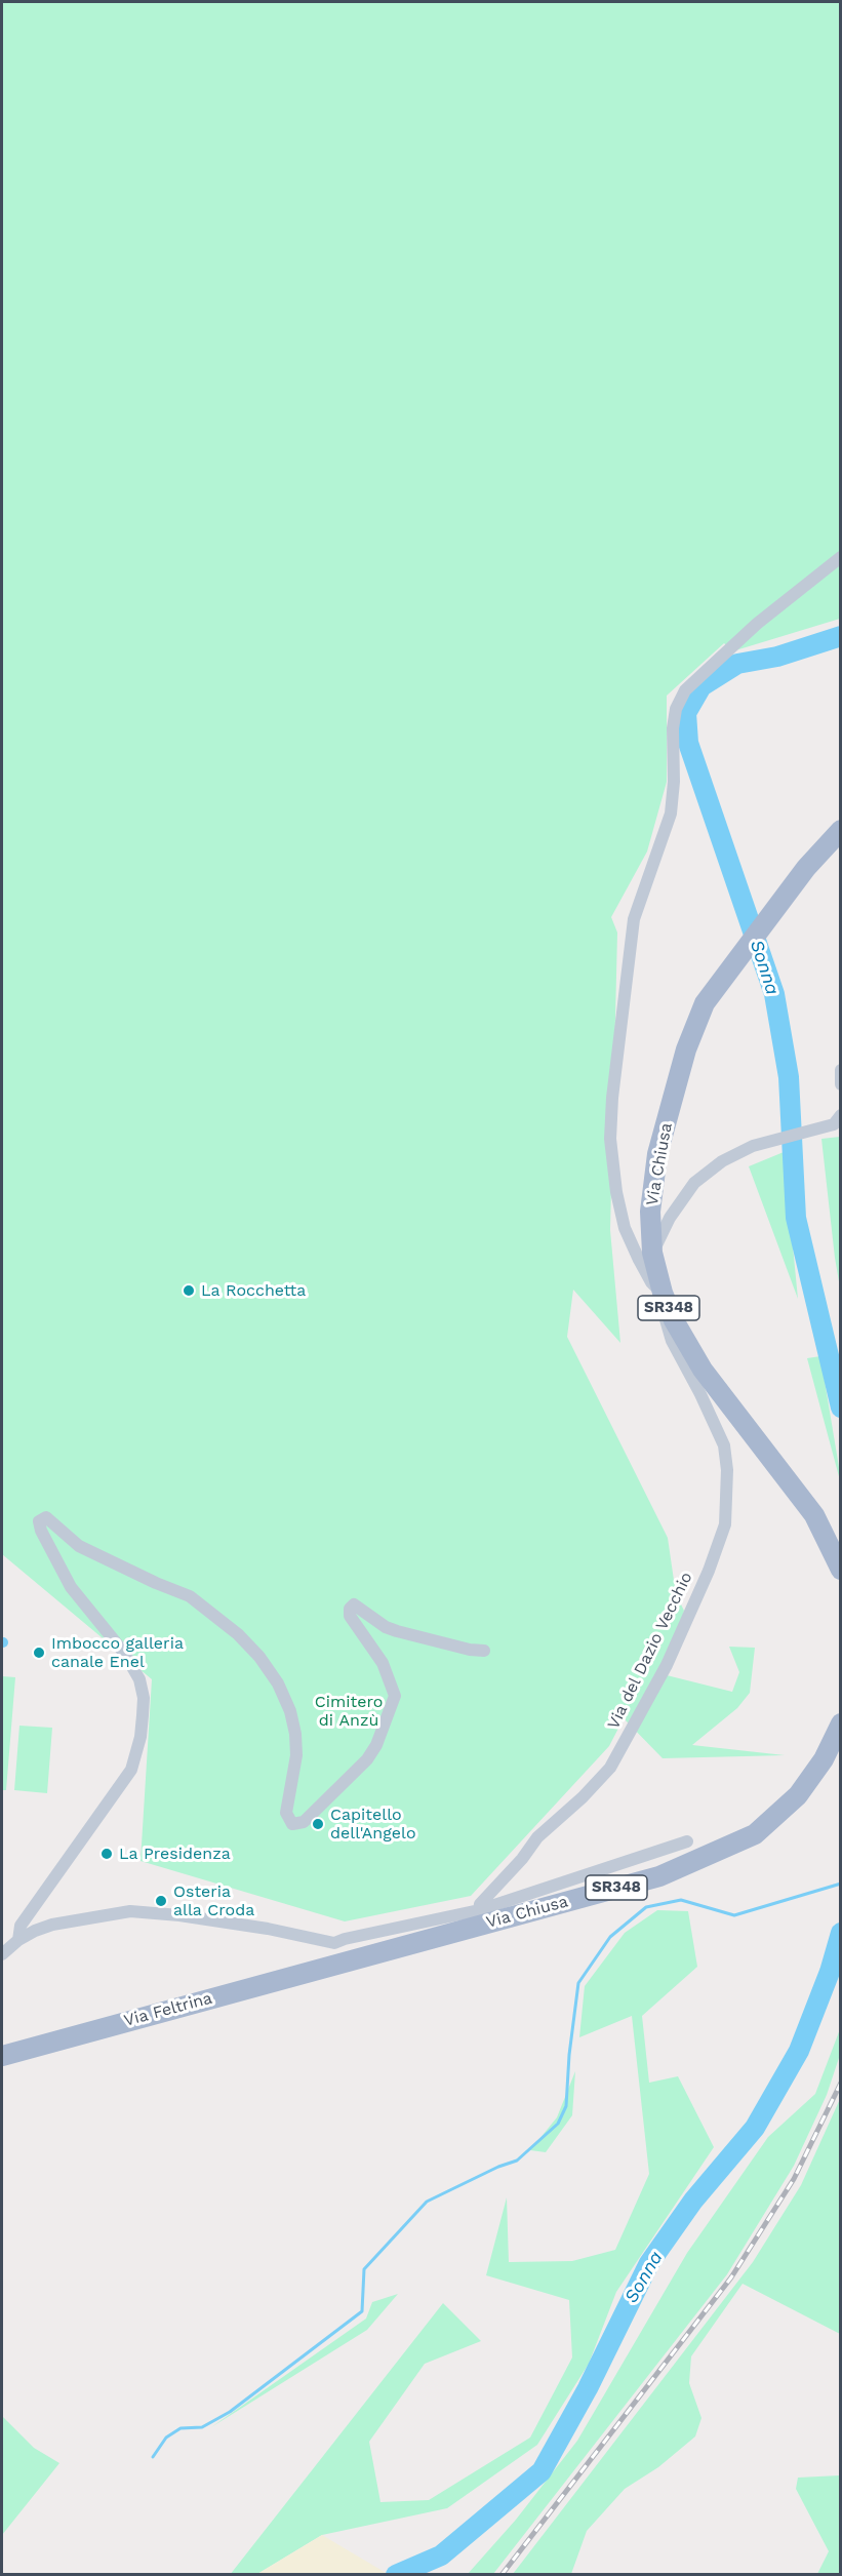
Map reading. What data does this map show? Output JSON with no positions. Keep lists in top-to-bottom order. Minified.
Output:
{"streets":{"main road":["Via Chiusa","SR348","Via Feltrina"],"street":["Via del Dazio Vecchio"]},"crossings":[["Via Chiusa","Via del Dazio Vecchio"],["Via Chiusa","Via Feltrina"]],"water":["Sonna"],"parks":["Cimitero di Anzù"],"places":["La Rocchetta","Imbocco galleria canale Enel","Capitello dell'Angelo","La Presidenza","Osteria alla Croda"]}
